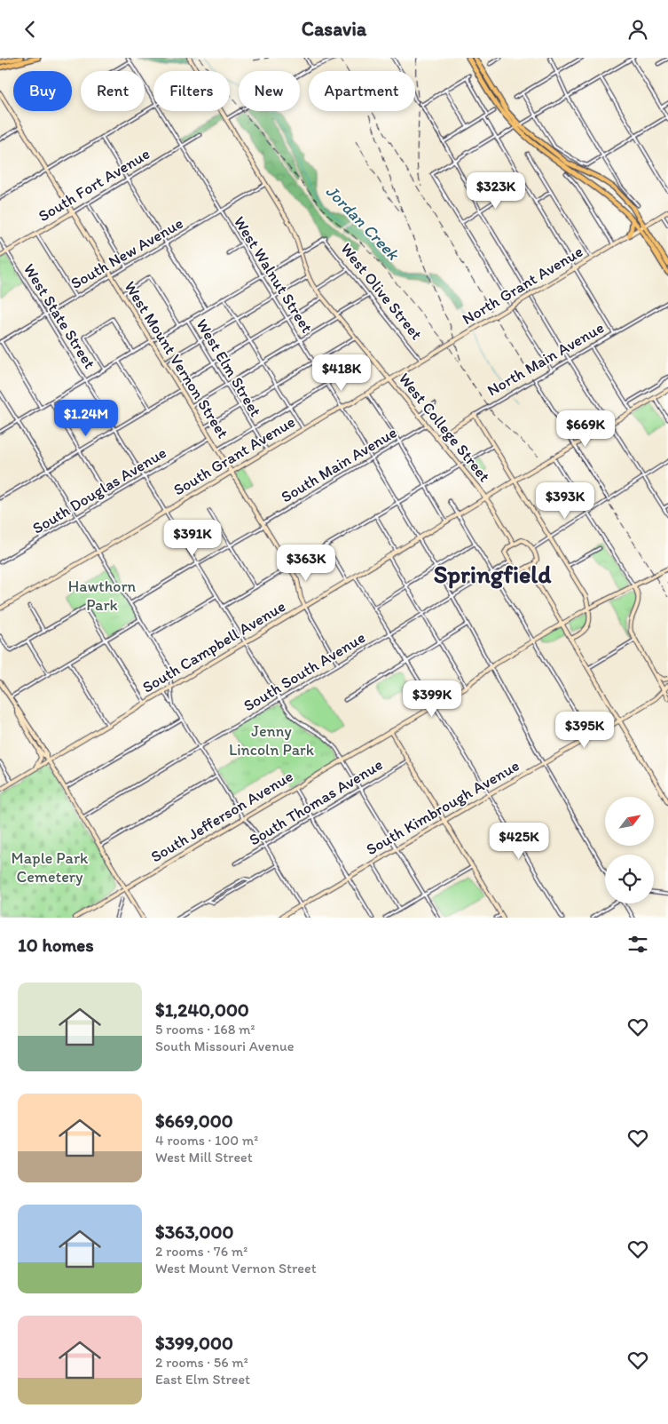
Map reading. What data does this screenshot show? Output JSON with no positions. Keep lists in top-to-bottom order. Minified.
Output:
{"streets":{"main road":["South Fort Avenue","North Grant Avenue","North Main Avenue","West Mount Vernon Street","West College Street","South Grant Avenue","South Campbell Avenue","South Kimbrough Avenue","South Jefferson Avenue"],"street":["South New Avenue","West Walnut Street","West Olive Street","West State Street","West Elm Street","South Main Avenue","South Douglas Avenue","South South Avenue","South Thomas Avenue"]},"crossings":[["South Fort Avenue","West Walnut Street"],["South Fort Avenue","West State Street"],["South Fort Avenue","West Mount Vernon Street"],["South Fort Avenue","West Elm Street"],["South New Avenue","West Walnut Street"],["South New Avenue","West State Street"],["South New Avenue","West Mount Vernon Street"],["South New Avenue","West Elm Street"],["South New Avenue","West College Street"],["West Walnut Street","South Grant Avenue"],["West Walnut Street","South Main Avenue"],["West Walnut Street","South Campbell Avenue"],["West Walnut Street","South South Avenue"],["West Walnut Street","South Kimbrough Avenue"],["West Walnut Street","South Jefferson Avenue"],["North Grant Avenue","West Olive Street"],["North Grant Avenue","West College Street"],["North Grant Avenue","South Grant Avenue"],["West Olive Street","West College Street"],["West State Street","South Grant Avenue"],["West State Street","South Main Avenue"],["West State Street","South Douglas Avenue"],["West State Street","South Campbell Avenue"],["West State Street","South South Avenue"],["West State Street","South Thomas Avenue"],["West State Street","South Kimbrough Avenue"],["West State Street","South Jefferson Avenue"],["North Main Avenue","West College Street"],["West Mount Vernon Street","South Grant Avenue"],["West Mount Vernon Street","South Main Avenue"],["West Mount Vernon Street","South Douglas Avenue"],["West Mount Vernon Street","South Campbell Avenue"],["West Mount Vernon Street","South South Avenue"],["West Elm Street","South Grant Avenue"],["West College Street","South Grant Avenue"],["West College Street","South Main Avenue"],["West College Street","South Campbell Avenue"],["West College Street","South South Avenue"]],"districts":["Springfield"],"water":["Jordan Creek"],"parks":["Hawthorn Park","Jenny Lincoln Park","Maple Park Cemetery"],"north":"top right","page":{"header":"Casavia","chip":["Buy","Rent","Filters","New","Apartment"],"price":["$323K","$418K","$1.24M","$669K","$393K","$391K","$363K","$399K","$395K","$425K"],"heading":"10 homes","list":[{"name":"$1,240,000","note":"5 rooms · 168 m² · South Missouri Avenue"},{"name":"$669,000","note":"4 rooms · 100 m² · West Mill Street"},{"name":"$363,000","note":"2 rooms · 76 m² · West Mount Vernon Street"},{"name":"$399,000","note":"2 rooms · 56 m² · East Elm Street"}]}}
